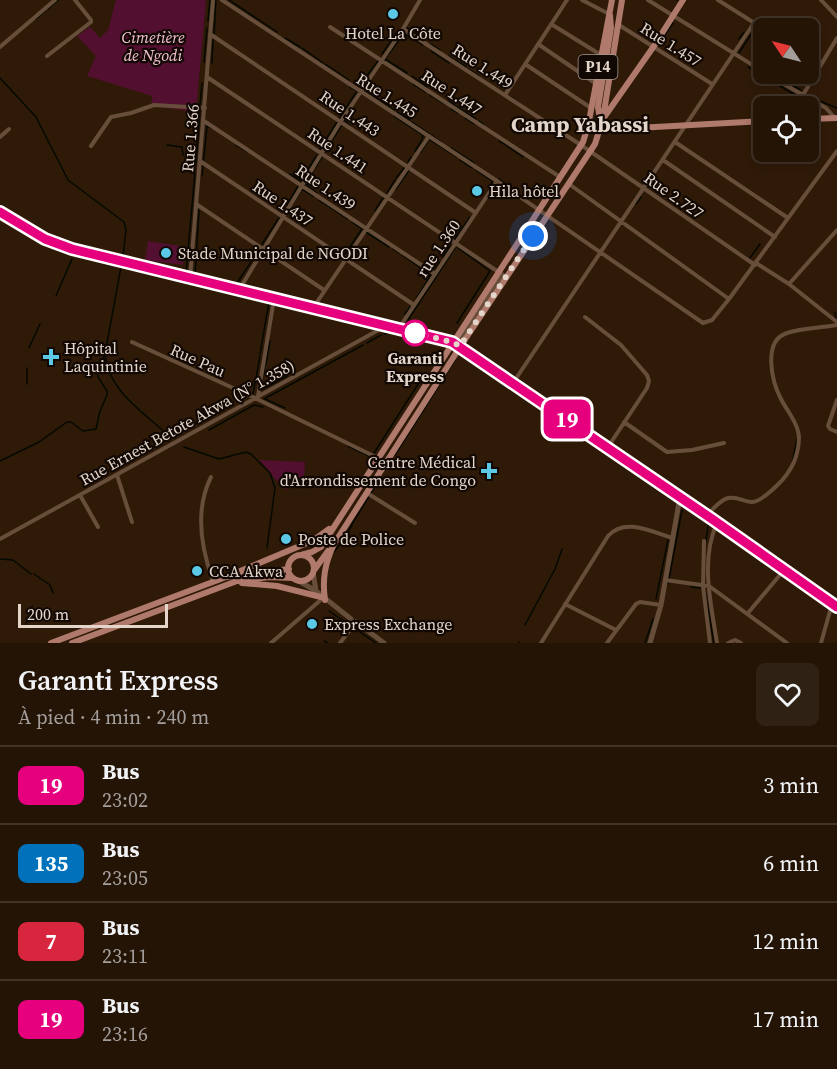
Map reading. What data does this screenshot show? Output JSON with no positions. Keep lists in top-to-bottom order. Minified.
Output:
{"streets":{"main road":["P14"],"street":["Rue 1.457","Rue 1.449","Rue 1.447","Rue 1.445","Rue 1.443","Rue 1.366","Rue 1.441","Rue 1.439","Rue 2.727","Rue 1.437","rue 1.360","Rue Pau","Rue Ernest Betote Akwa (N° 1.358)"]},"crossings":[["Rue 1.457","P14"],["Rue 1.449","P14"],["Rue 1.449","Rue 2.727"],["P14","Rue 1.447"],["P14","Rue 1.445"],["P14","Rue 1.441"],["P14","Rue 2.727"],["P14","Rue Pau"],["Rue 1.445","rue 1.360"],["Rue 1.443","Rue 1.366"],["Rue 1.443","rue 1.360"],["Rue 1.366","Rue 1.441"],["Rue 1.366","Rue 1.439"],["Rue 1.366","Rue 1.437"],["Rue 1.441","rue 1.360"],["Rue 1.439","rue 1.360"],["Rue 1.437","rue 1.360"],["Rue Pau","Rue Ernest Betote Akwa (N° 1.358)"]],"districts":["Camp Yabassi"],"parks":["Cimetière de Ngodi"],"places":{"other":["Hotel La Côte","Hila hôtel","Stade Municipal de NGODI","Garanti Express","Poste de Police","CCA Akwa","Express Exchange"],"health":["Hôpital Laquintinie","Centre Médical d'Arrondissement de Congo"]},"lines":["bus line 19"],"scale_bar":"200 m","north":"top left","page":{"on_map":"19","scale":"200 m","heading":["Garanti Express","À pied · 4 min · 240 m"],"list":[{"mark":"19","name":"Bus","note":"23:02","value":"3 min"},{"mark":"135","name":"Bus","note":"23:05","value":"6 min"},{"mark":"7","name":"Bus","note":"23:11","value":"12 min"},{"mark":"19","name":"Bus","note":"23:16","value":"17 min"}]}}
